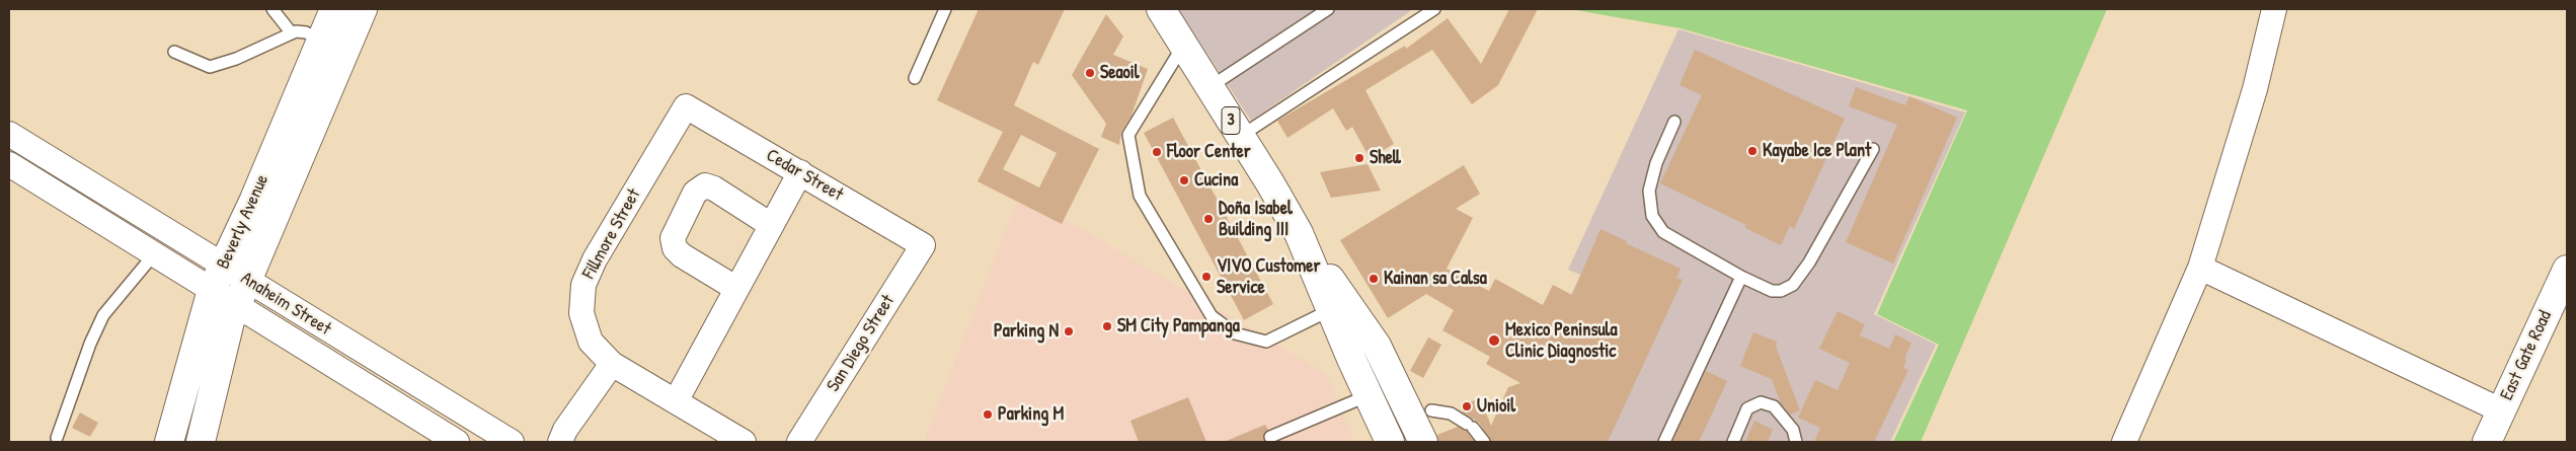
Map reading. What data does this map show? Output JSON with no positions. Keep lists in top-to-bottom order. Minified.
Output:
{"streets":{"main road":["3","Beverly Avenue","East Gate Road"],"street":["Cedar Street","Fillmore Street","Anaheim Street","San Diego Street"]},"crossings":[["Cedar Street","Fillmore Street"],["Cedar Street","San Diego Street"],["Beverly Avenue","Anaheim Street"]],"places":["Seaoil","Kayabe Ice Plant","Floor Center","Shell","Cucina","Doña Isabel Building III","VIVO Customer Service","Kainan sa Calsa","SM City Pampanga","Parking N","Mexico Peninsula Clinic Diagnostic","Unioil","Parking M"]}
